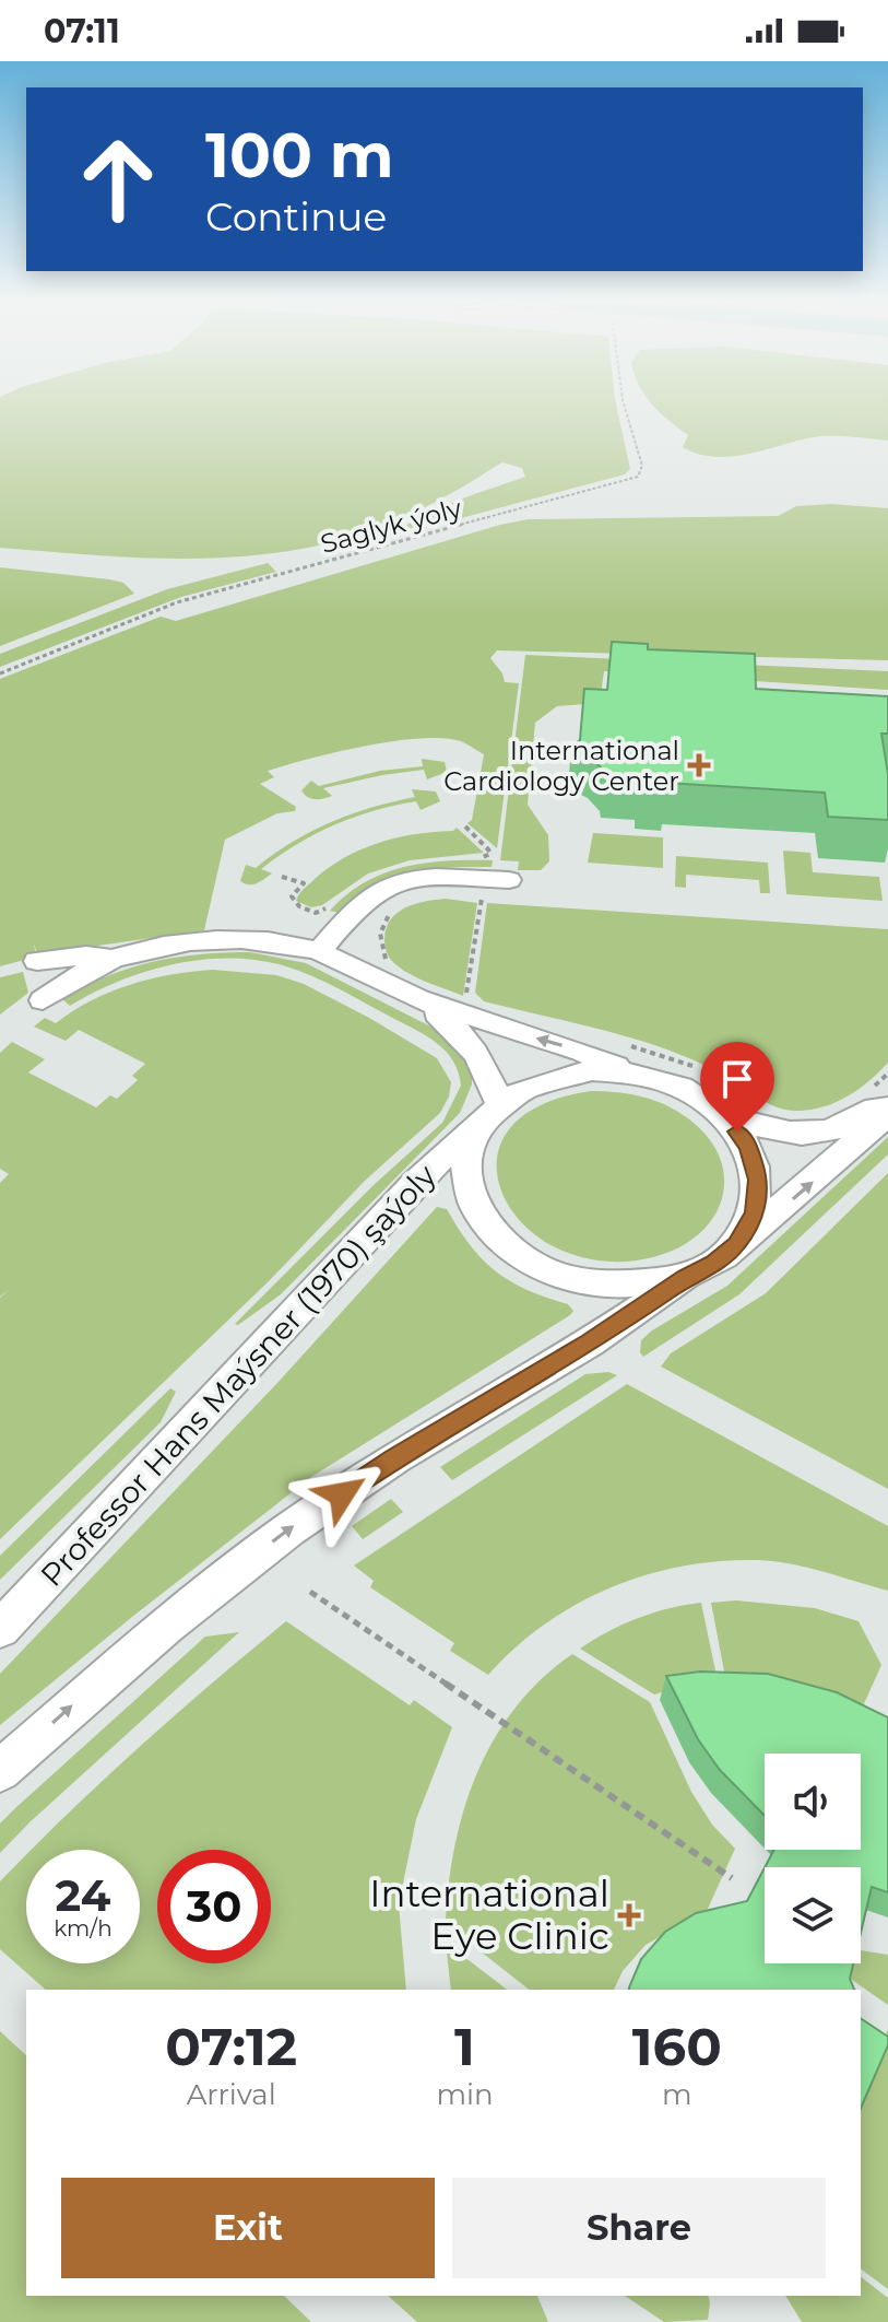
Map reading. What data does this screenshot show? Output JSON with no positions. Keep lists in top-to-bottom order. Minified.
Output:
{"streets":{"street":["Professor Hans Maýsner (1970) şaýoly"],"path":["Saglyk ýoly"]},"places":{"health":["International Cardiology Center","International Eye Clinic"]},"page":{"status":"07:11","turn":["100 m","Continue"],"speed":"24 km/h","limit":"30","eta":["07:12","Arrival","1","min","160","m"],"buttons":["Exit","Share"]}}
